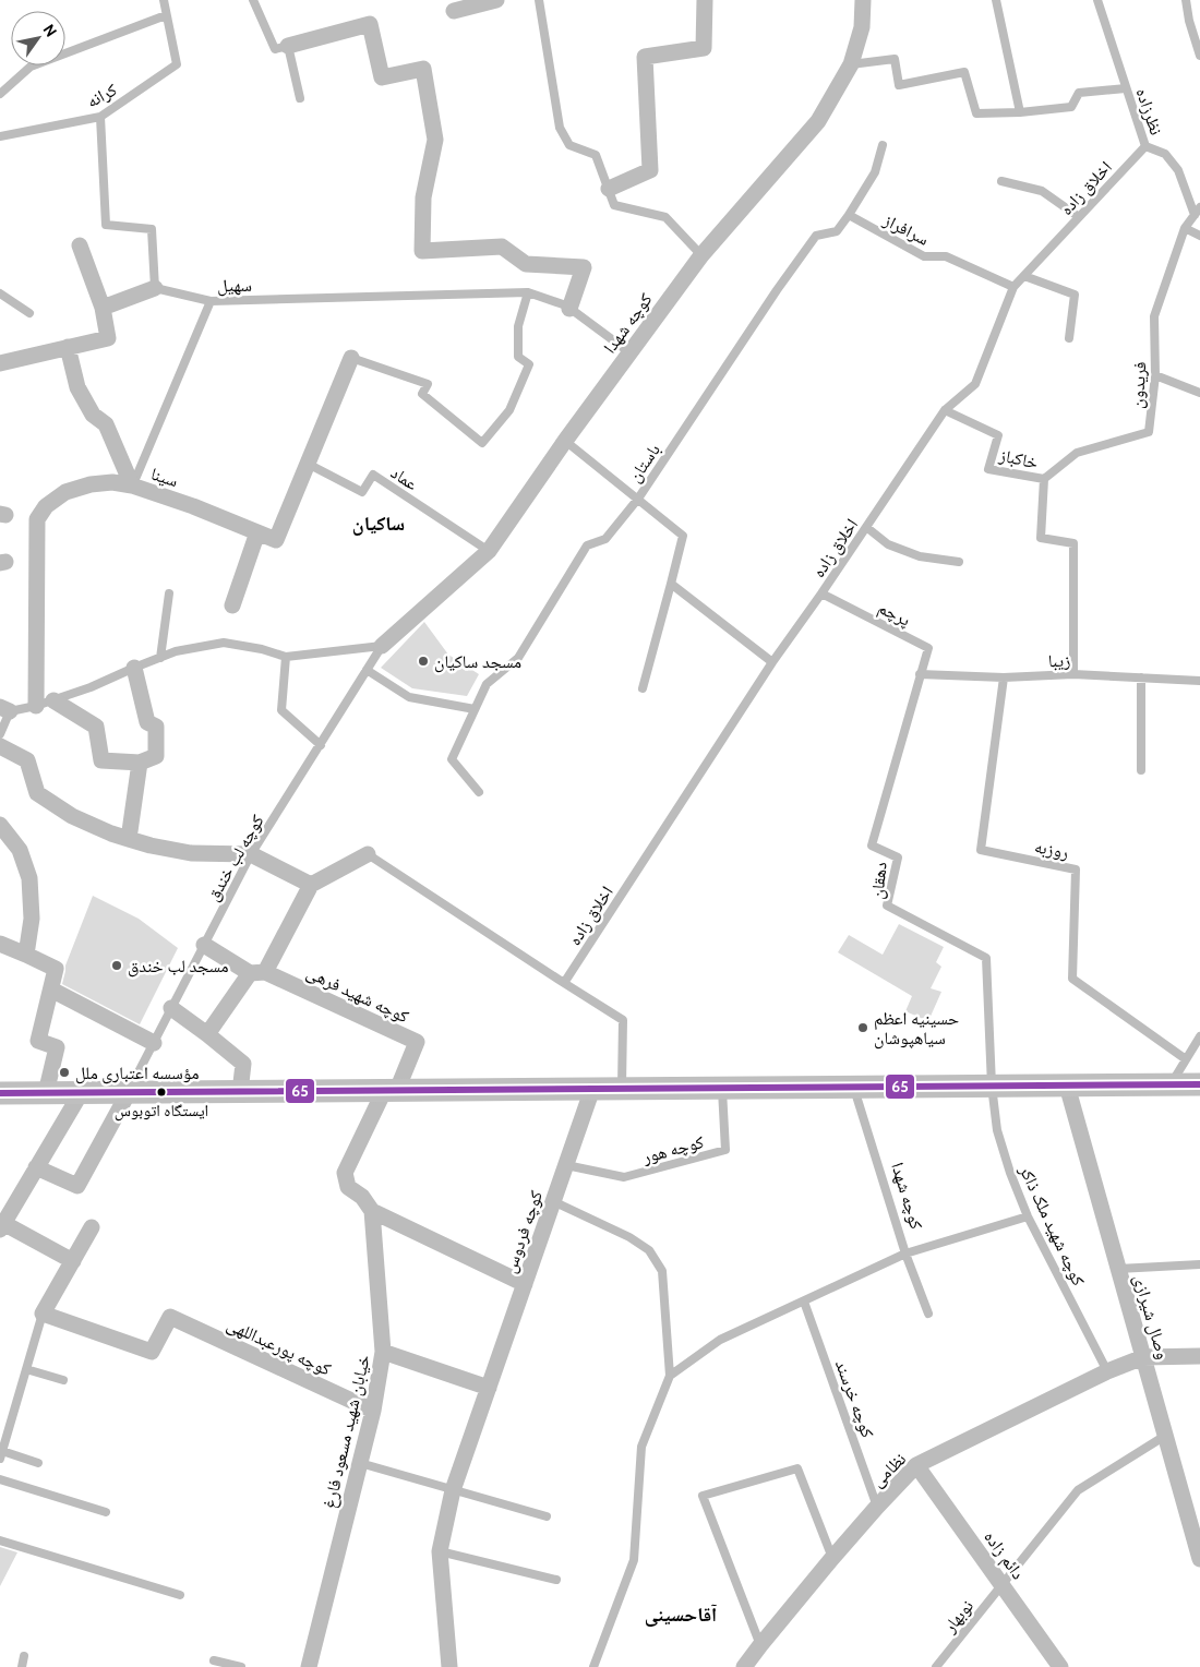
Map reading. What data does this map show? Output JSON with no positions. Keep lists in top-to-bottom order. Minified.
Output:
{"streets":{"street":["کوچه شهدا","سینا","کوچه شهید فرهی","کوچه فردوس","وصال شیرازی","کوچه پورعبداللهی","خیابان شهید مسعود فارغ","نظامی","دائم زاده"],"lane":["کرانه","نظرزاده","اخلاق زاده","سرافراز","سهیل","فریدون","خاکباز","باستان","عماد","پرچم","زیبا","روزبه","کوچه لب خندق","دهقان","کوچه هور","کوچه شهید ملک ذاکر","کوچه خرسند","نوبهار"]},"crossings":[["نظرزاده","اخلاق زاده"],["نظرزاده","فریدون"],["اخلاق زاده","سرافراز"],["اخلاق زاده","خاکباز"],["اخلاق زاده","پرچم"],["سرافراز","باستان"],["سهیل","کوچه شهدا"],["کوچه شهدا","عماد"],["کوچه شهدا","کوچه لب خندق"],["فریدون","خاکباز"],["خاکباز","زیبا"],["سینا","عماد"],["پرچم","زیبا"],["پرچم","دهقان"],["زیبا","روزبه"],["زیبا","دهقان"],["دهقان","کوچه شهید ملک ذاکر"],["کوچه هور","کوچه فردوس"],["کوچه شهید ملک ذاکر","نظامی"],["وصال شیرازی","نظامی"],["وصال شیرازی","نوبهار"],["کوچه پورعبداللهی","خیابان شهید مسعود فارغ"],["کوچه خرسند","نظامی"],["نظامی","دائم زاده"],["دائم زاده","نوبهار"]],"districts":["ساکیان","آقاحسینی"],"places":["مسجد ساکیان","مسجد لب خندق","حسینیه اعظم سیاهپوشان","مؤسسه اعتباری ملل","ایستگاه اتوبوس"],"lines":["transit line 65"],"north":"top right"}
